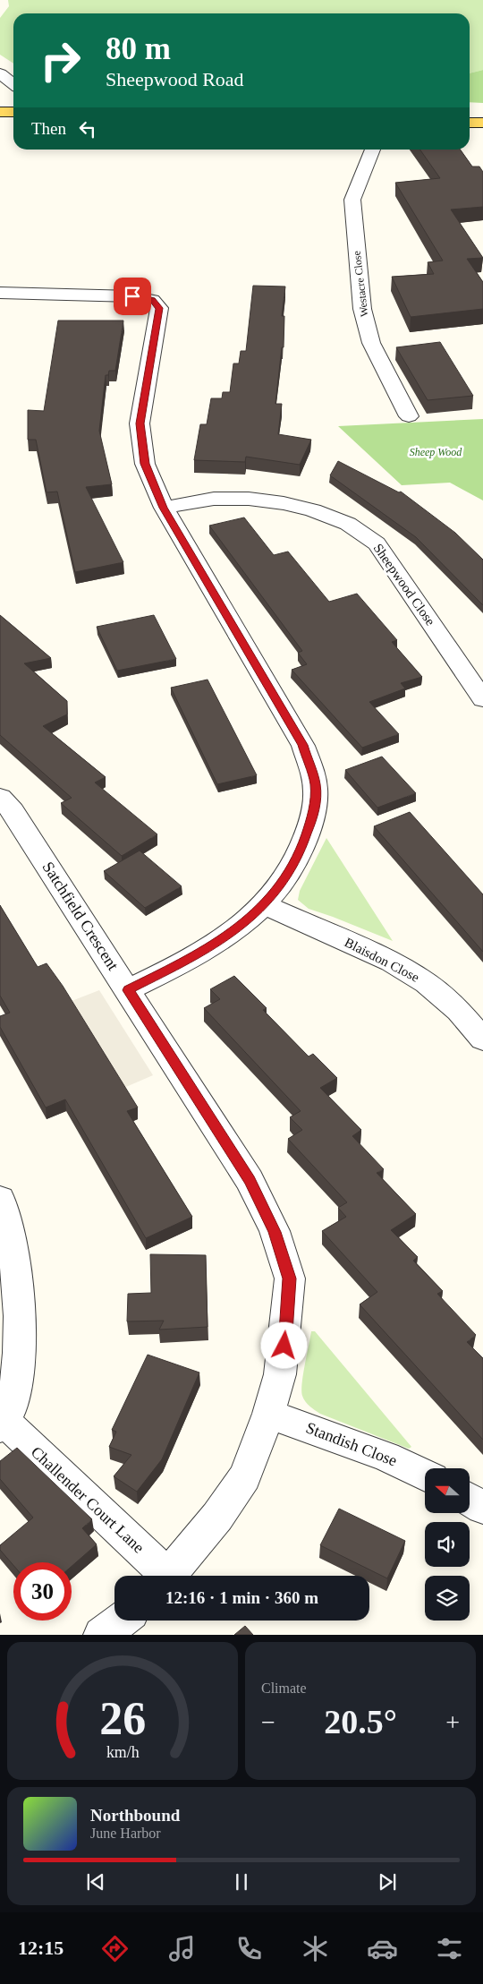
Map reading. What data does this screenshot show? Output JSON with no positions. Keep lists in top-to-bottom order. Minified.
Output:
{"streets":{"street":["Westacre Close","Sheepwood Close","Satchfield Crescent","Blaisdon Close","Standish Close","Challender Court Lane"]},"crossings":[["Satchfield Crescent","Standish Close"]],"parks":["Sheep Wood"],"north":"left","page":{"turn":["80 m","Sheepwood Road"],"then":"Then","limit":"30","trip":"12:16 · 1 min · 360 m","tile":"Climate","heat":["−","20.5°","+"],"song":["Northbound","June Harbor"],"tabs":"12:15","gauge":["26","km/h"]}}
